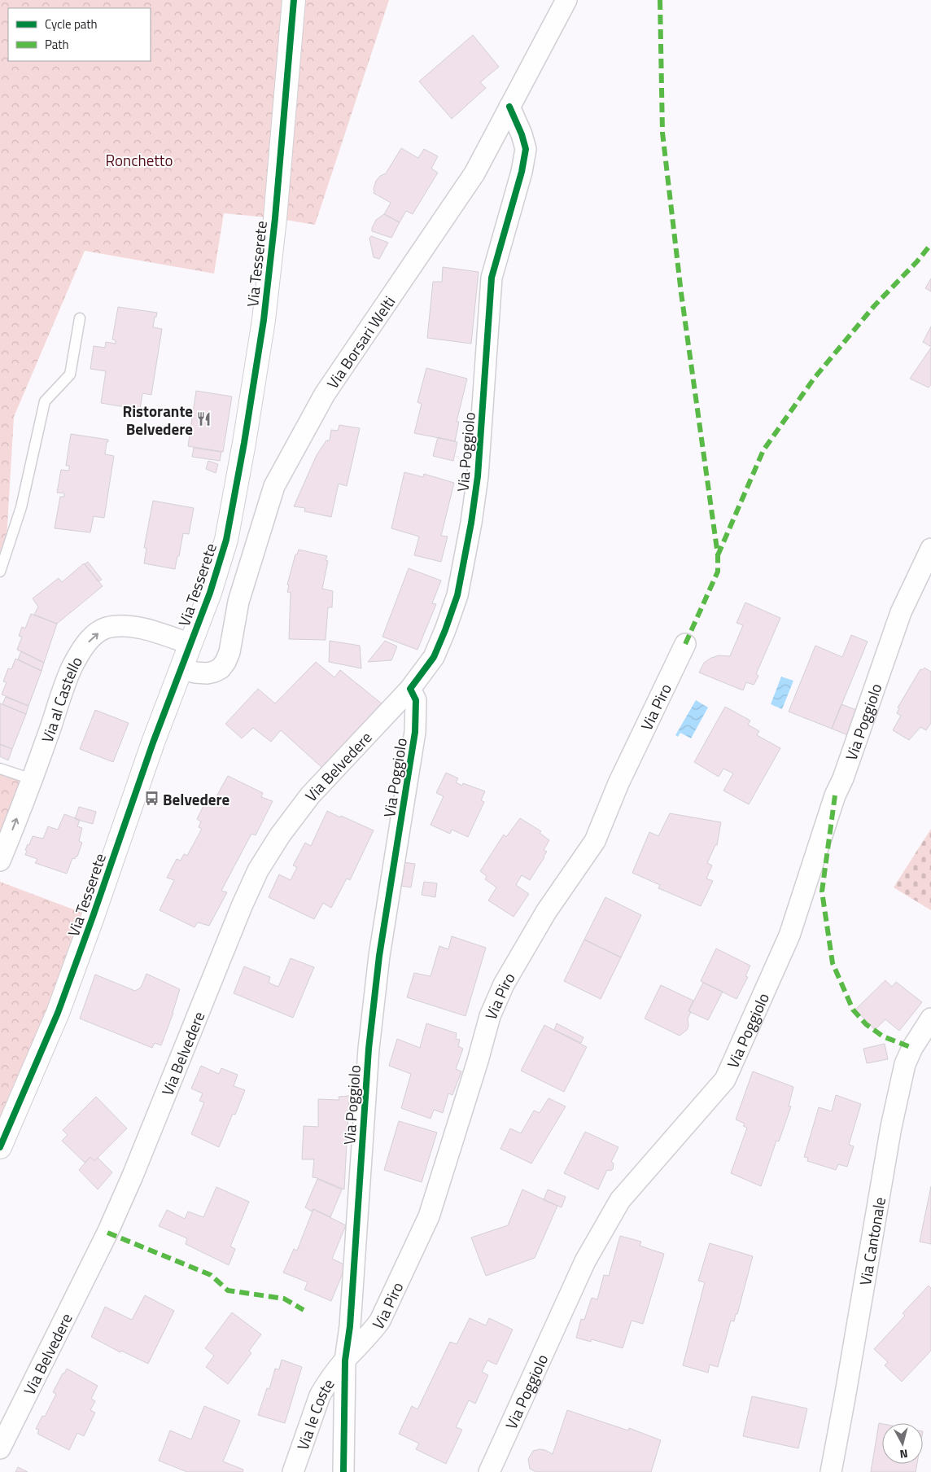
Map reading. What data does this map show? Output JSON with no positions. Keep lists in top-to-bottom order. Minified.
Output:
{"streets":{"street":["Via Tesserete","Via Borsari Welti","Via Poggiolo","Via al Castello","Via Piro","Via Belvedere","Via Cantonale","Via le Coste"]},"crossings":[["Via Tesserete","Via Borsari Welti"],["Via Tesserete","Via al Castello"],["Via Borsari Welti","Via Poggiolo"],["Via Poggiolo","Via Piro"],["Via Poggiolo","Via Belvedere"],["Via Poggiolo","Via le Coste"],["Via Piro","Via le Coste"]],"one_way":["Via al Castello"],"parks":["Ronchetto"],"places":{"restaurant":["Ristorante Belvedere"],"bus stop":["Belvedere"]},"legend":["Cycle path","Path"],"north":"bottom"}
